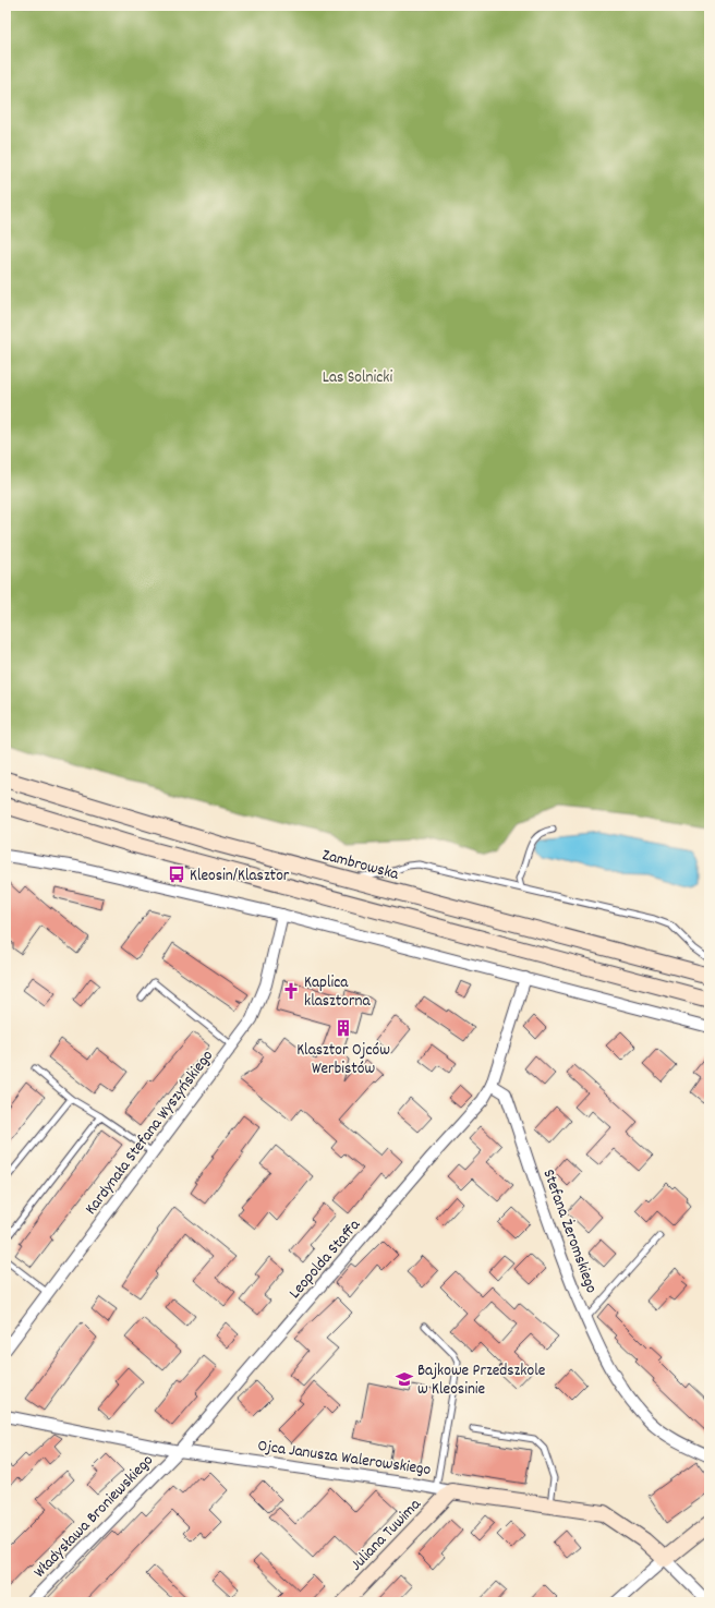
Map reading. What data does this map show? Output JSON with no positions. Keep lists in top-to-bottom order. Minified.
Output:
{"streets":{"main road":["Zambrowska","Ojca Janusza Walerowskiego","Juliana Tuwima"],"street":["Kardynała Stefana Wyszyńskiego","Stefana Żeromskiego","Leopolda Staffa","Władysława Broniewskiego"]},"crossings":[["Stefana Żeromskiego","Leopolda Staffa"],["Leopolda Staffa","Ojca Janusza Walerowskiego"],["Leopolda Staffa","Władysława Broniewskiego"],["Ojca Janusza Walerowskiego","Władysława Broniewskiego"],["Ojca Janusza Walerowskiego","Juliana Tuwima"]],"parks":["Las Solnicki"],"places":{"bus stop":["Kleosin/Klasztor"],"church":["Kaplica klasztorna"],"building":["Klasztor Ojców Werbistów"],"school or university":["Bajkowe Przedszkole w Kleosinie"]}}
